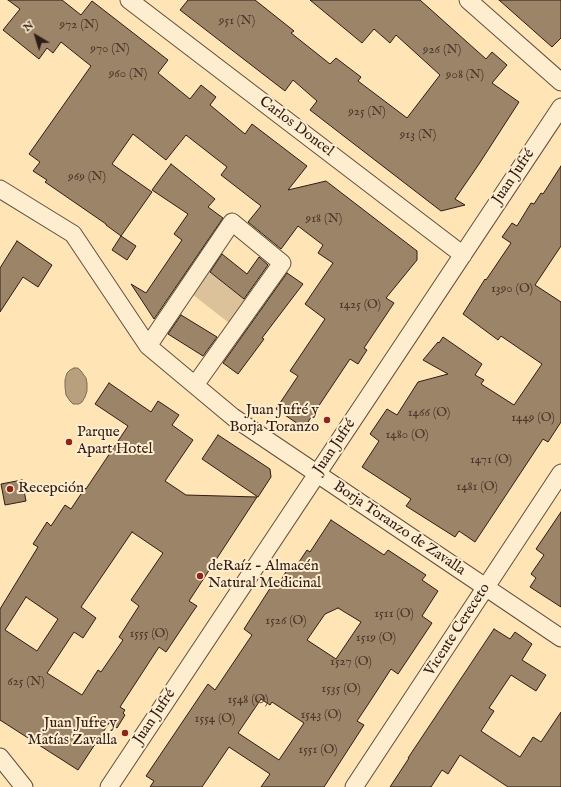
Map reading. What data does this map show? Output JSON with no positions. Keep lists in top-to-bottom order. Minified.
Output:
{"streets":{"street":["Carlos Doncel","Juan Jufré","Borja Toranzo de Zavalla","Vicente Cereceto"]},"crossings":[["Carlos Doncel","Juan Jufré"],["Juan Jufré","Borja Toranzo de Zavalla"],["Borja Toranzo de Zavalla","Vicente Cereceto"]],"places":["Juan Jufré y Borja Toranzo","Parque Apart Hotel","Recepción","deRaíz - Almacén Natural Medicinal","Juan Jufre y Matías Zavalla"],"house_numbers":["951 (N)","972 (N)","970 (N)","926 (N)","960 (N)","908 (N)","925 (N)","913 (N)","969 (N)","918 (N)","1390 (O)","1425 (O)","1466 (O)","1449 (O)","1480 (O)","1471 (O)","1481 (O)","1511 (O)","1526 (O)","1555 (O)","1519 (O)","1527 (O)","625 (N)","1535 (O)","1548 (O)","1543 (O)","1554 (O)","1551 (O)"],"north":"top left"}
